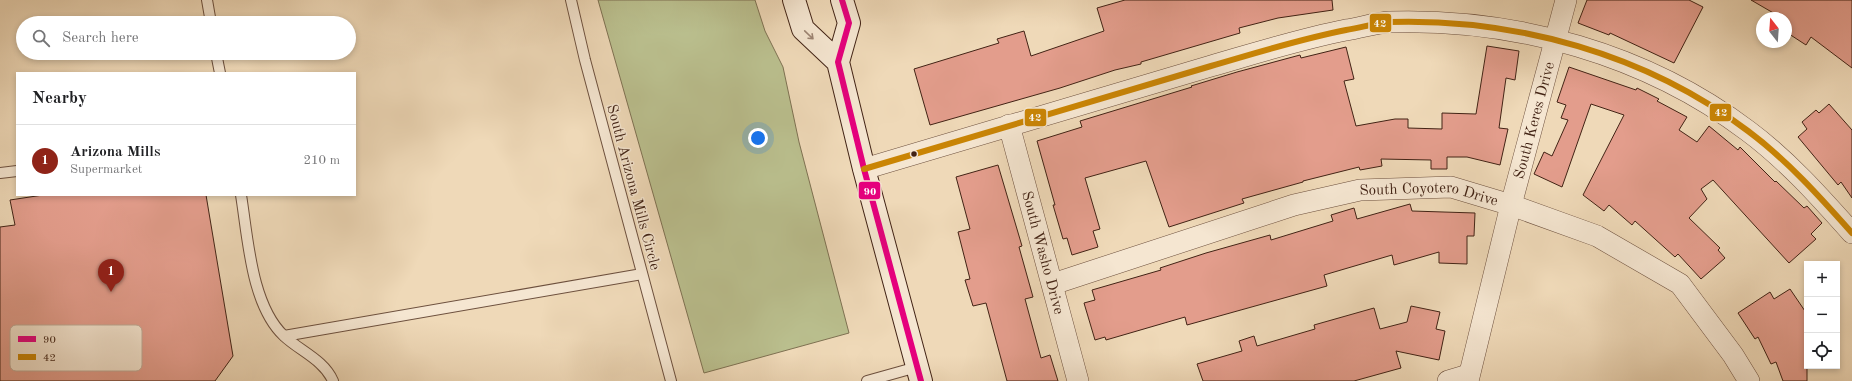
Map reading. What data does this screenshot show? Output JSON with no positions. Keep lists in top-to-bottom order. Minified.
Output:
{"streets":{"street":["South Keres Drive","South Coyotero Drive","South Washo Drive"],"lane":["South Arizona Mills Circle"]},"crossings":[["South Keres Drive","South Coyotero Drive"],["South Coyotero Drive","South Washo Drive"]],"lines":["transit line 90","transit line 42"],"legend":["90","42"],"north":"top","page":{"search":"Search here","heading":"Nearby","list":[{"mark":"1","name":"Arizona Mills","note":"Supermarket","value":"210 m"}],"pins":"1","map_buttons":["+","−"]}}
